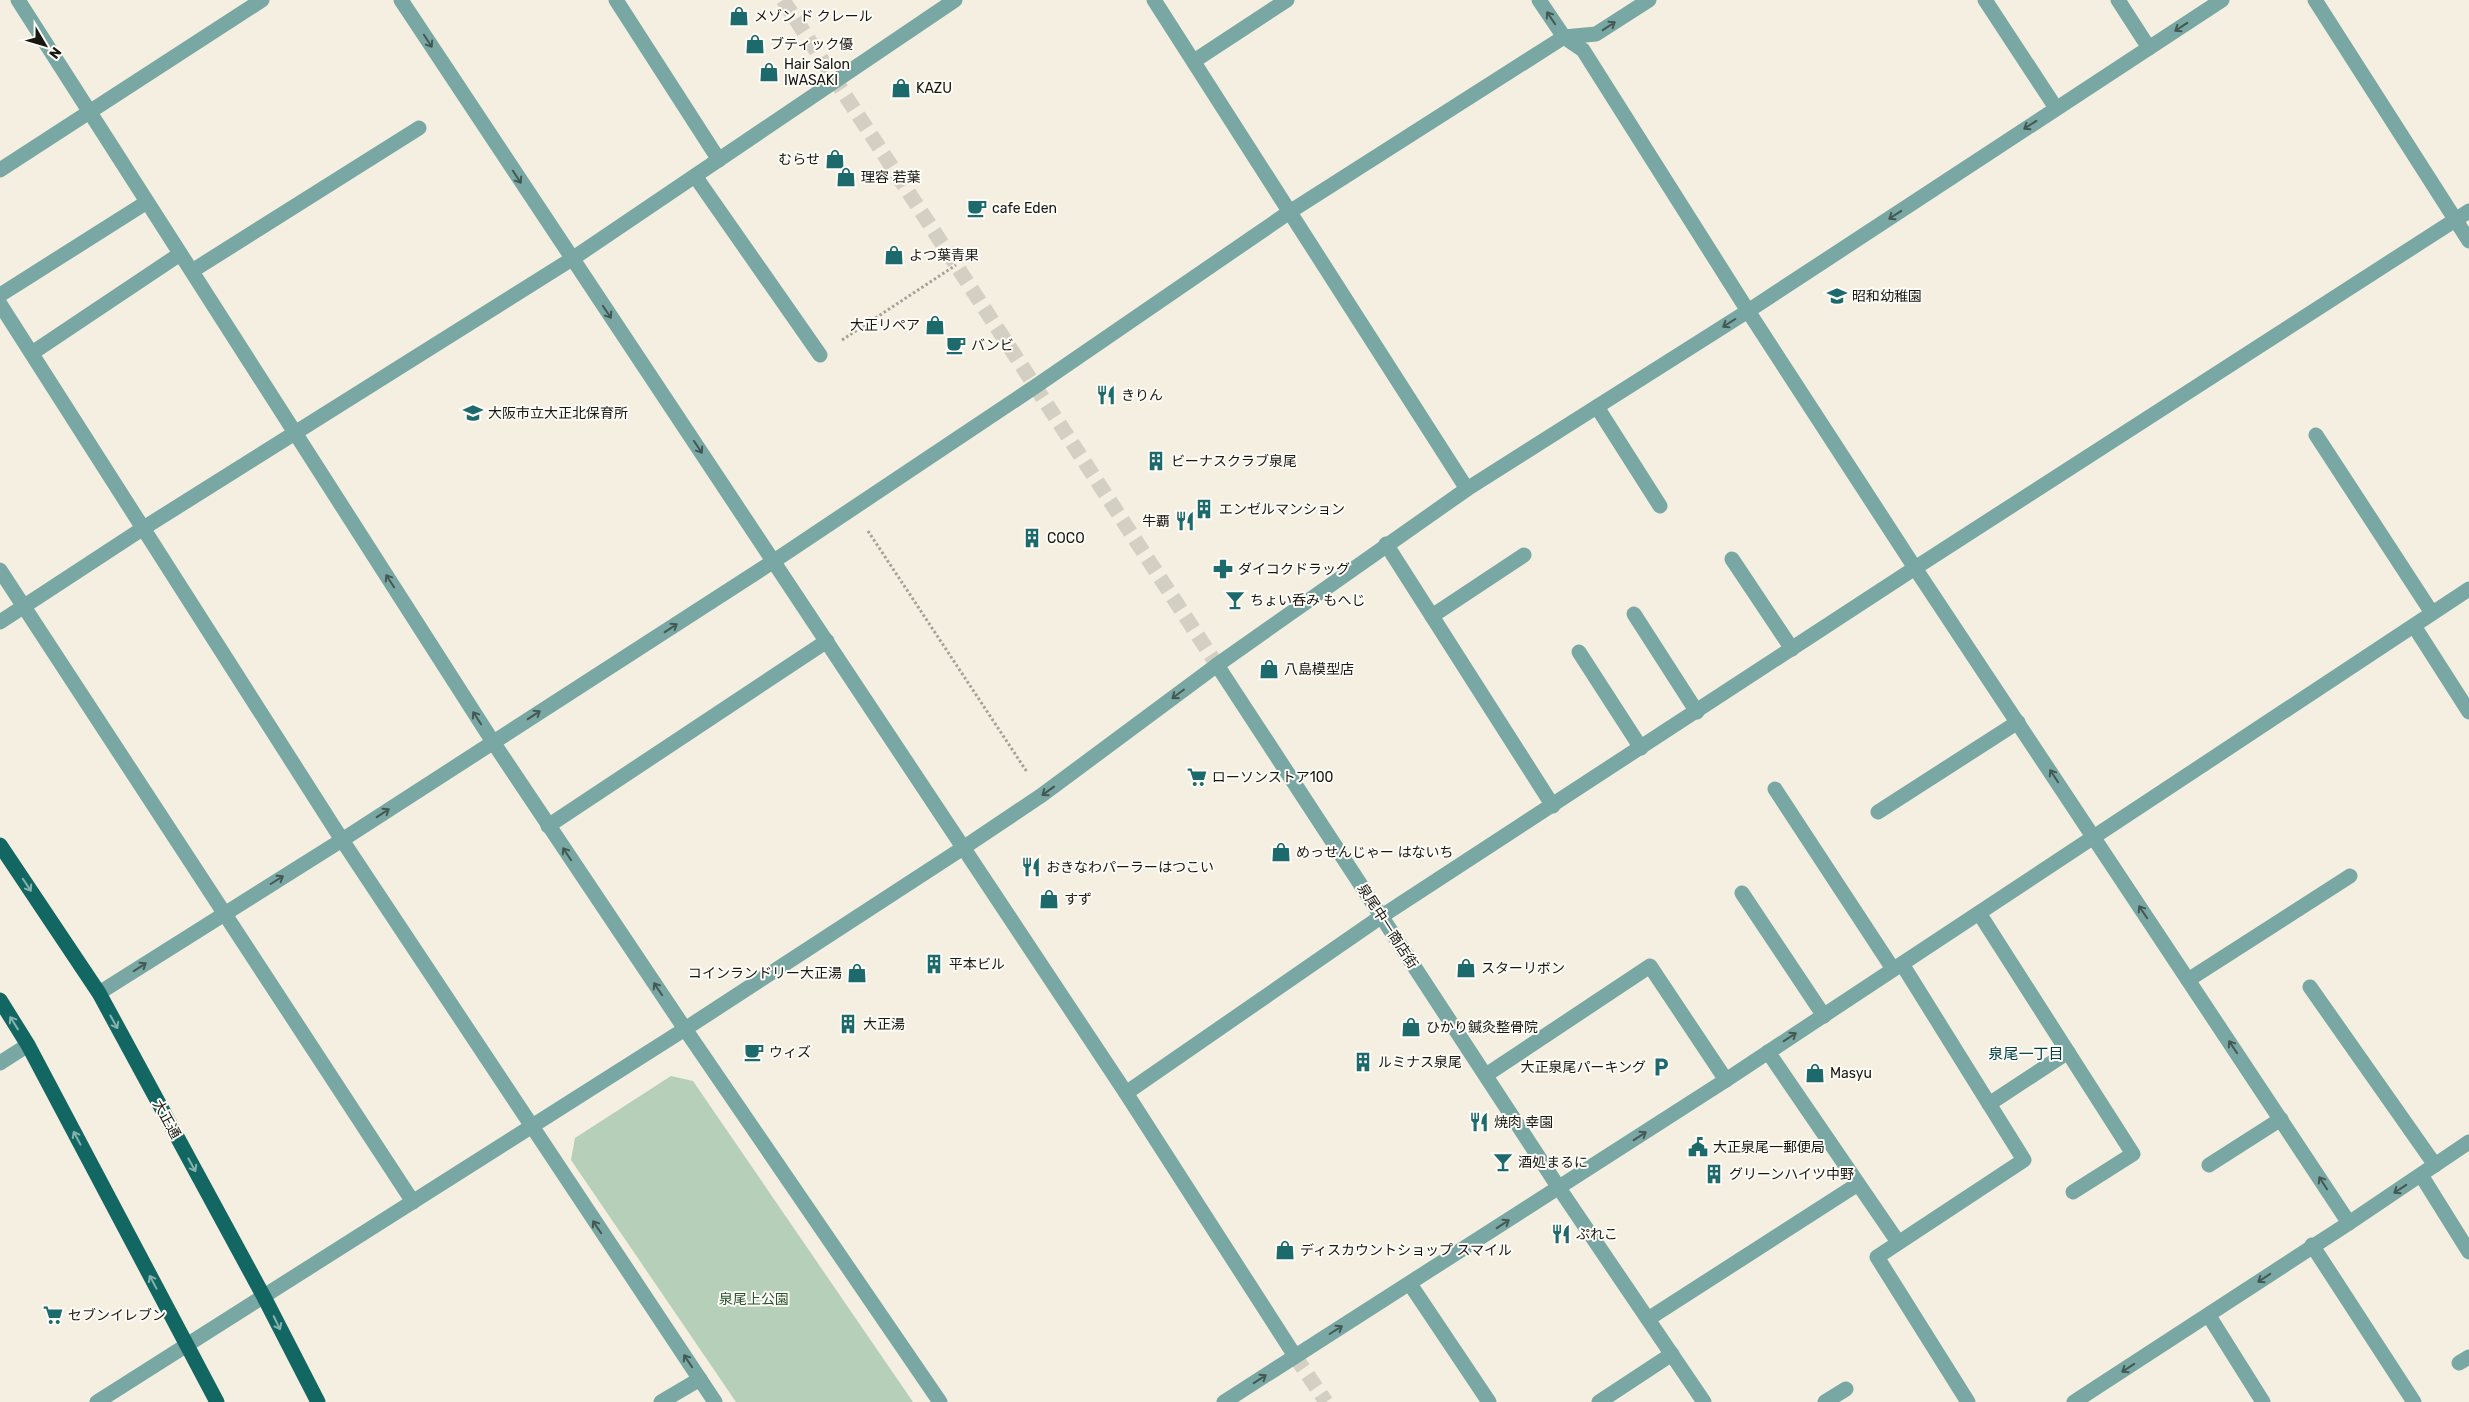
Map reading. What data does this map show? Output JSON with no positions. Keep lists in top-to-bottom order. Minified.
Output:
{"streets":{"main road":["大正通"],"street":["泉尾中一商店街"]},"districts":["泉尾一丁目"],"parks":["泉尾上公園"],"places":{"shop":["メゾン ド クレール","ブティック優","Hair Salon IWASAKI","KAZU","むらせ","理容 若葉","よつ葉青果","大正リペア","八島模型店","めっせんじゃー はないち","すず","スターリボン","コインランドリー大正湯","ひかり鍼灸整骨院","Masyu","ディスカウントショップ スマイル"],"cafe":["cafe Eden","バンビ","ウィズ"],"school or university":["昭和幼稚園","大阪市立大正北保育所"],"restaurant":["きりん","牛覇","おきなわパーラーはつこい","焼肉 幸園","ぷれこ"],"building":["ビーナスクラブ泉尾","エンゼルマンション","COCO","平本ビル","大正湯","ルミナス泉尾","グリーンハイツ中野"],"pharmacy":["ダイコクドラッグ"],"bar":["ちょい呑み もへじ","酒処まるに"],"supermarket":["ローソンストア100","セブンイレブン"],"parking":["大正泉尾パーキング"],"public building":["大正泉尾一郵便局"]},"north":"bottom right"}
